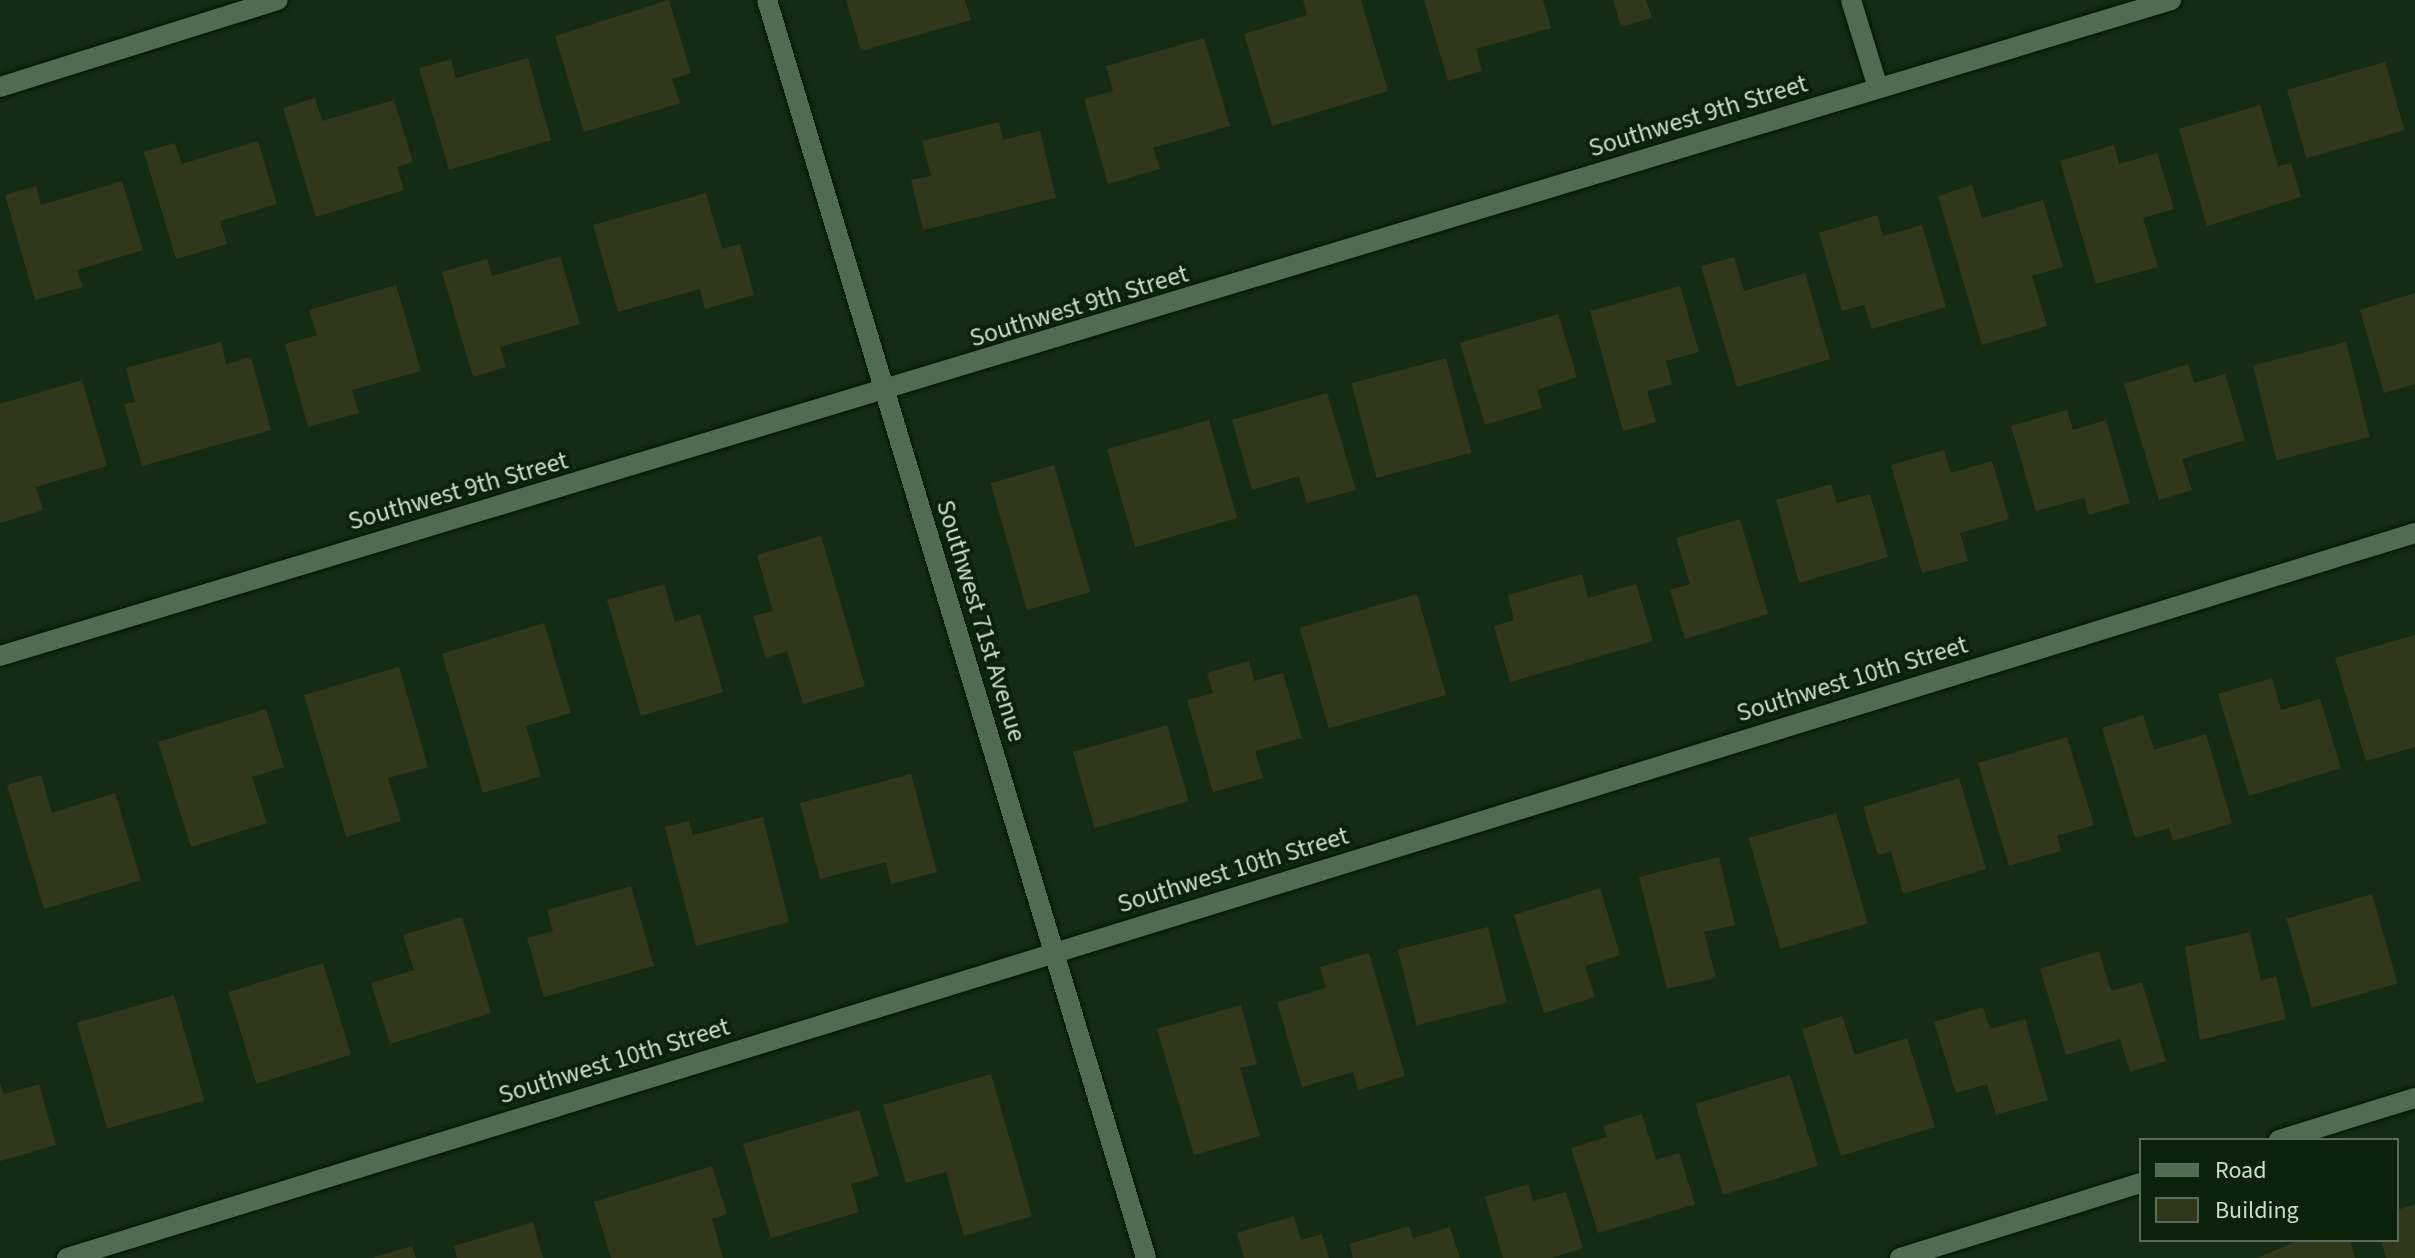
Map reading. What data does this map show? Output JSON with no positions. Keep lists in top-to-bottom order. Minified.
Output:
{"streets":{"street":["Southwest 9th Street","Southwest 71st Avenue","Southwest 10th Street"]},"crossings":[["Southwest 9th Street","Southwest 71st Avenue"],["Southwest 71st Avenue","Southwest 10th Street"]],"legend":["Road","Building"]}
